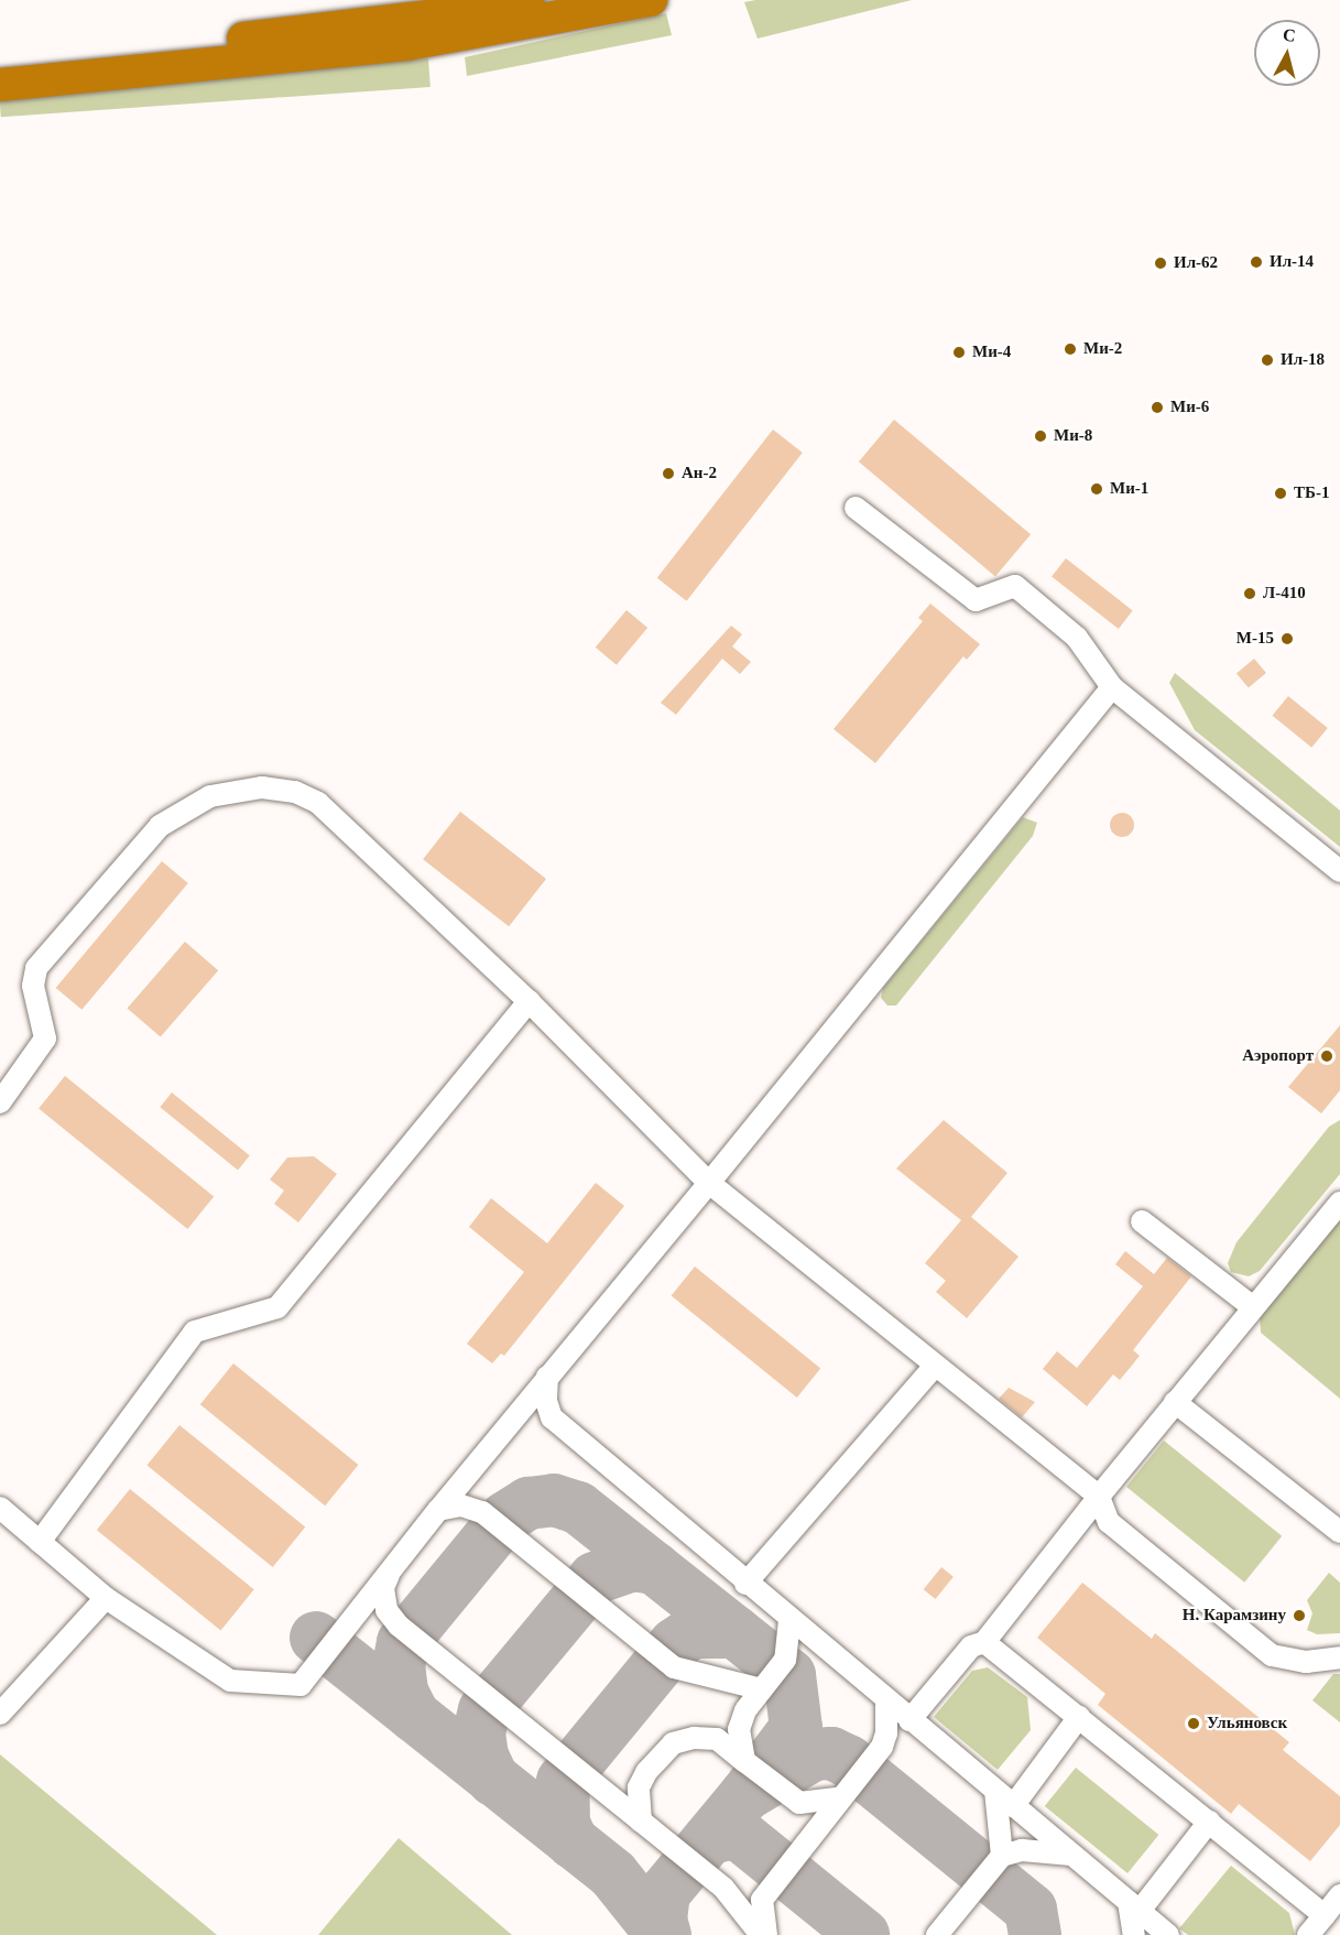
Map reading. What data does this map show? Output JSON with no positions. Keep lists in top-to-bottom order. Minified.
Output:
{"places":["Ил-14","Ил-62","Ми-2","Ми-4","Ил-18","Ми-6","Ми-8","Ан-2","Ми-1","ТБ-1","Л-410","М-15","Аэропорт","Н. Карамзину","Ульяновск"],"north":"top"}
